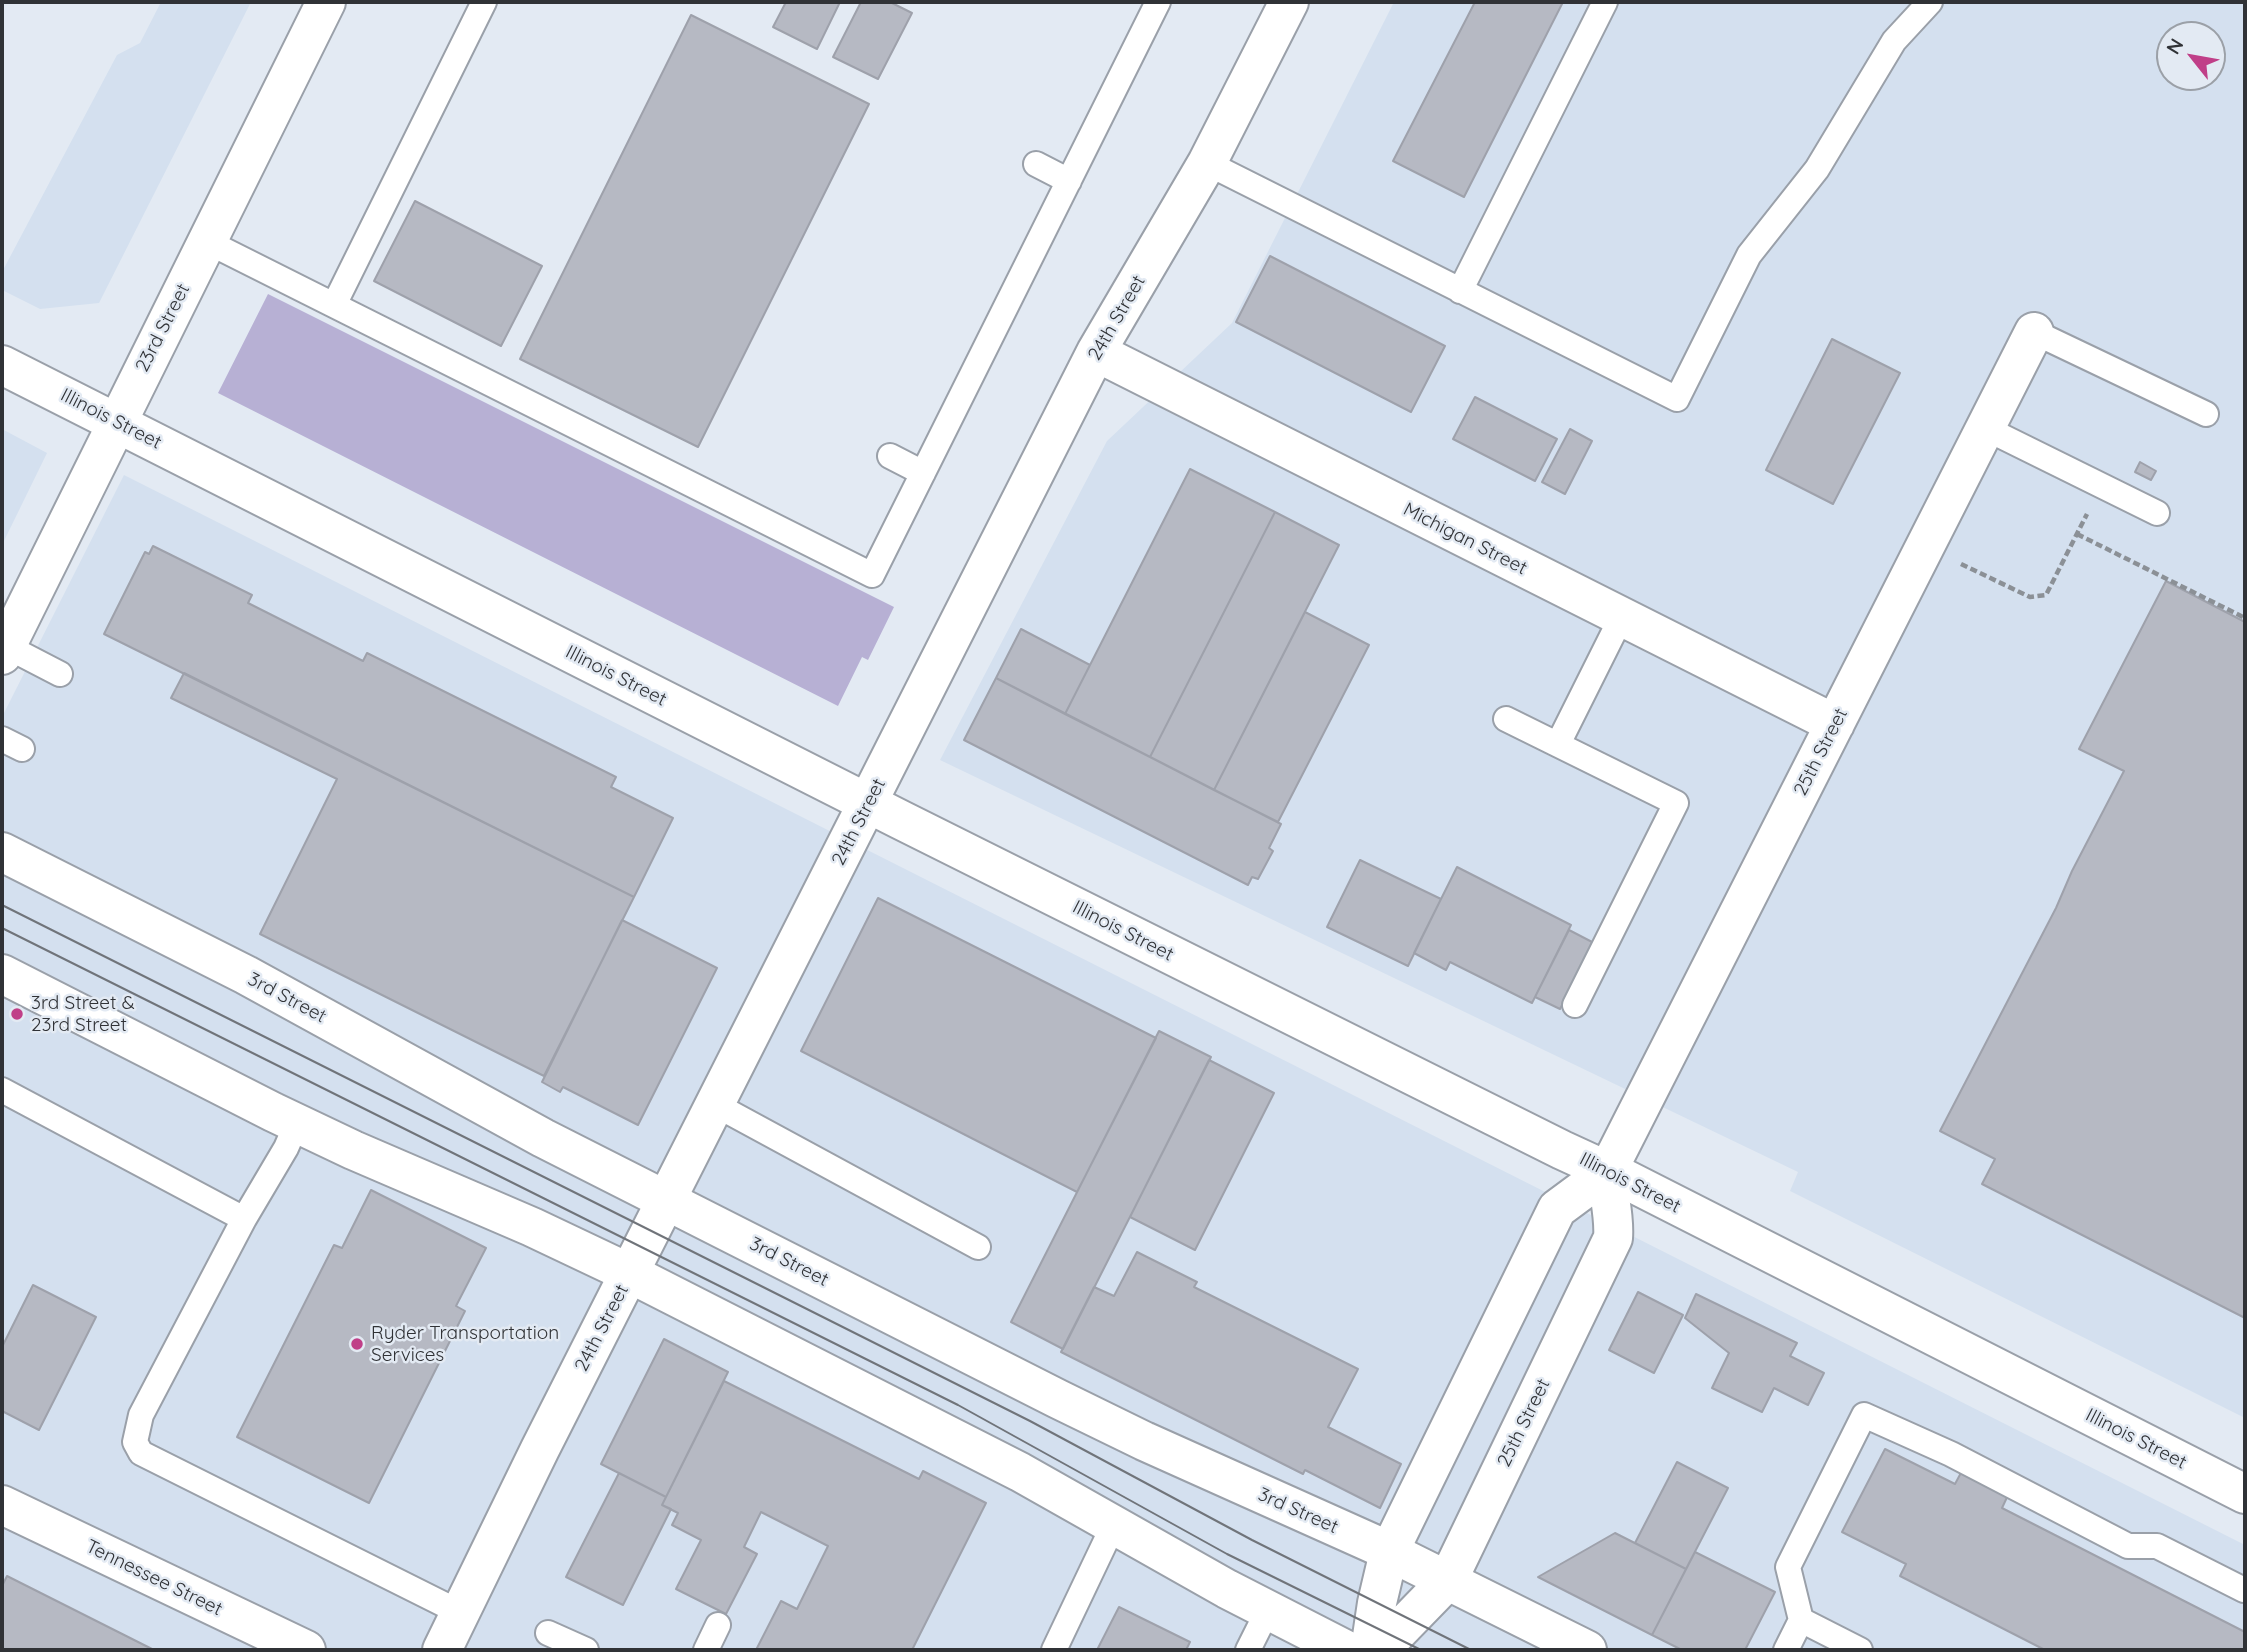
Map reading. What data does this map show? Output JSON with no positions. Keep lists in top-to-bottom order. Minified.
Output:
{"streets":{"street":["24th Street","23rd Street","Illinois Street","Michigan Street","25th Street","3rd Street","Tennessee Street"]},"crossings":[["24th Street","Illinois Street"],["24th Street","Michigan Street"],["24th Street","3rd Street"],["23rd Street","Illinois Street"],["Illinois Street","25th Street"],["Michigan Street","25th Street"],["25th Street","3rd Street"]],"places":["3rd Street & 23rd Street","Ryder Transportation Services"],"north":"top left"}
